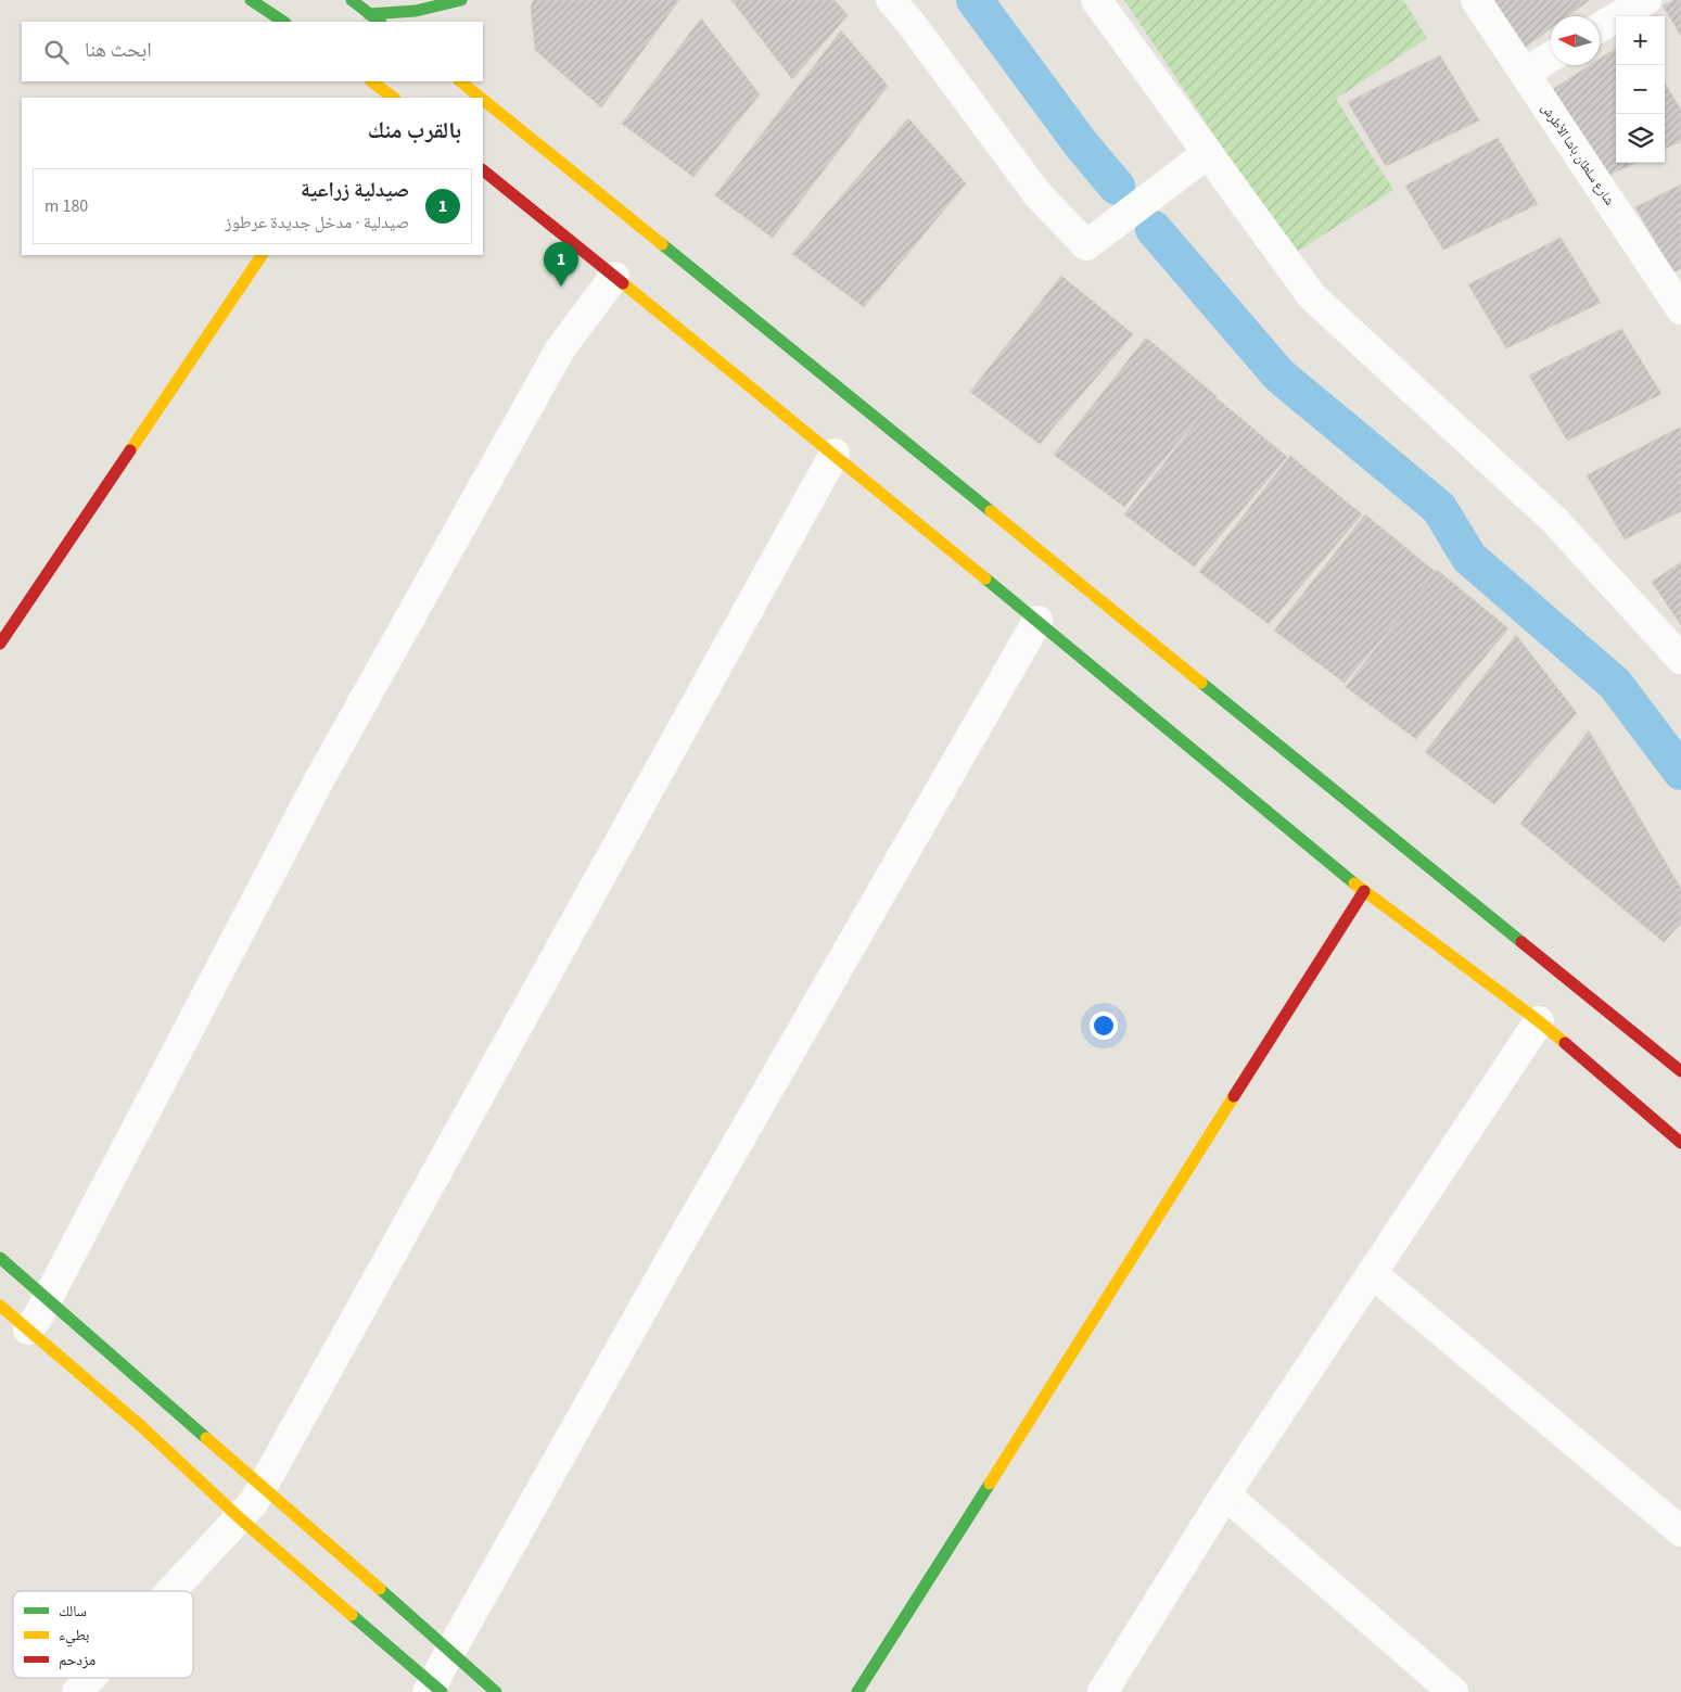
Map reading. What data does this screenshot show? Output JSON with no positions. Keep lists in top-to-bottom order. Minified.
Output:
{"streets":{"street":["شارع سلطان باشا الأطرش"]},"legend":["سالك","بطيء","مزدحم"],"north":"left","page":{"map_buttons":["+","−"],"search":"ابحث هنا","heading":"بالقرب منك","list":[{"mark":"1","name":"صيدلية زراعية","note":"صيدلية · مدخل جديدة عرطوز","value":"180 m"}],"pins":"1"}}
